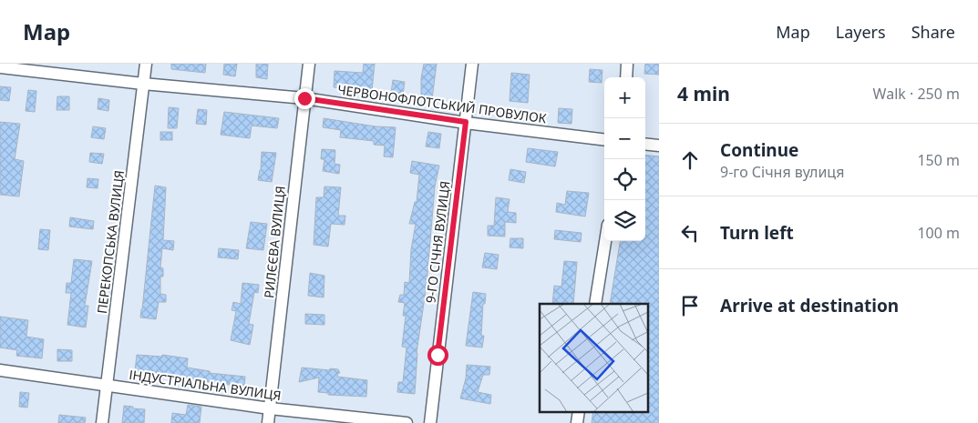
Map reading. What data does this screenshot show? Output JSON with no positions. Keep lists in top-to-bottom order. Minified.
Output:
{"streets":{"street":["ЧЕРВОНОФЛОТСЬКИЙ ПРОВУЛОК","ПЕРЕКОПСЬКА ВУЛИЦЯ","РИЛЄЄВА ВУЛИЦЯ","9-ГО СІЧНЯ ВУЛИЦЯ","ІНДУСТРІАЛЬНА ВУЛИЦЯ"]},"crossings":[["ЧЕРВОНОФЛОТСЬКИЙ ПРОВУЛОК","ПЕРЕКОПСЬКА ВУЛИЦЯ"],["ЧЕРВОНОФЛОТСЬКИЙ ПРОВУЛОК","РИЛЄЄВА ВУЛИЦЯ"],["ЧЕРВОНОФЛОТСЬКИЙ ПРОВУЛОК","9-ГО СІЧНЯ ВУЛИЦЯ"],["ПЕРЕКОПСЬКА ВУЛИЦЯ","ІНДУСТРІАЛЬНА ВУЛИЦЯ"],["РИЛЄЄВА ВУЛИЦЯ","ІНДУСТРІАЛЬНА ВУЛИЦЯ"]],"page":{"header":"Map","nav":["Map","Layers","Share"],"heading":["4 min","Walk · 250 m"],"map_buttons":["+","−"],"list":[["Continue","9-го Січня вулиця","150 m"],["Turn left","100 m"],"Arrive at destination"]}}
